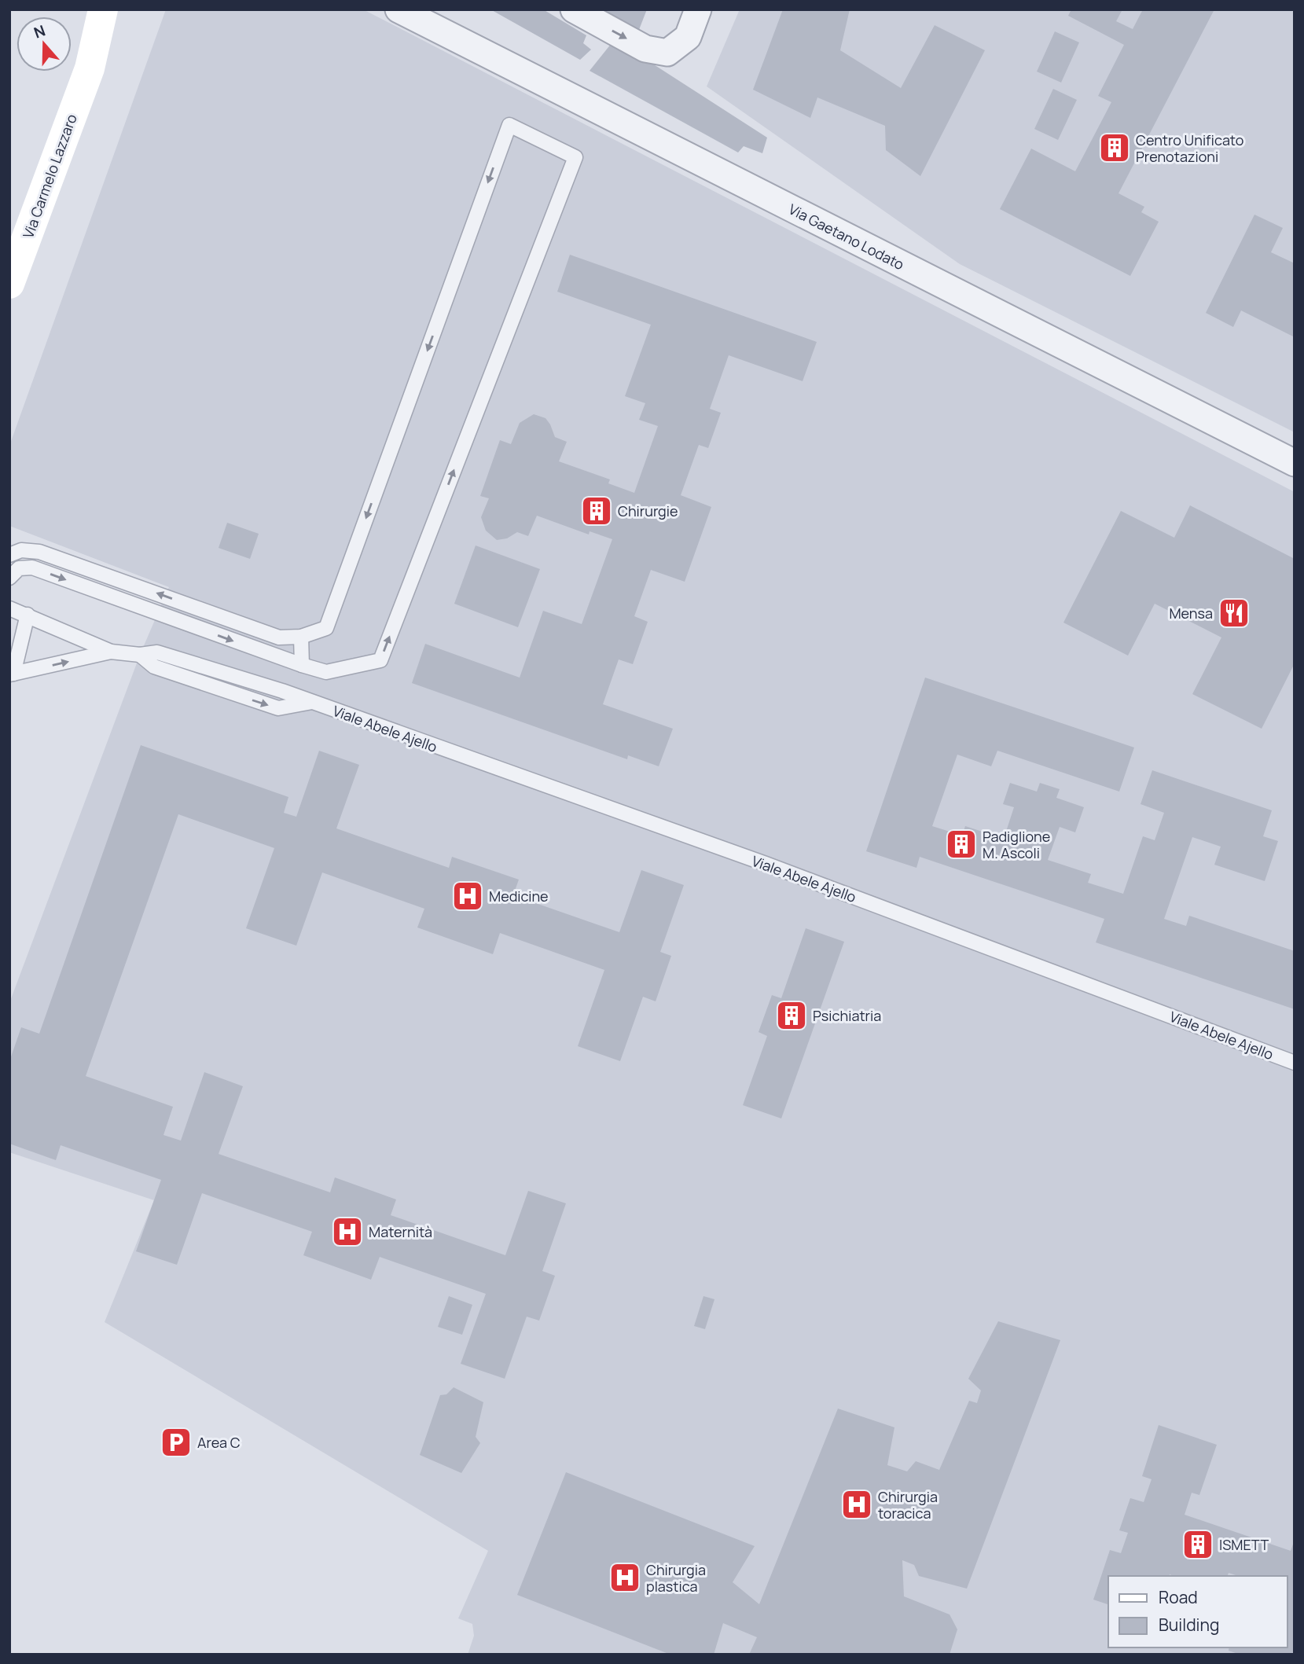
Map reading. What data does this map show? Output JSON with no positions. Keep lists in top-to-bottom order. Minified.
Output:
{"streets":{"street":["Via Carmelo Lazzaro","Via Gaetano Lodato"],"lane":["Viale Abele Ajello"]},"places":{"building":["Centro Unificato Prenotazioni","Chirurgie","Padiglione M. Ascoli","Psichiatria","ISMETT"],"restaurant":["Mensa"],"hospital":["Medicine","Maternità","Chirurgia toracica","Chirurgia plastica"],"parking":["Area C"]},"legend":["Road","Building"],"north":"top"}
